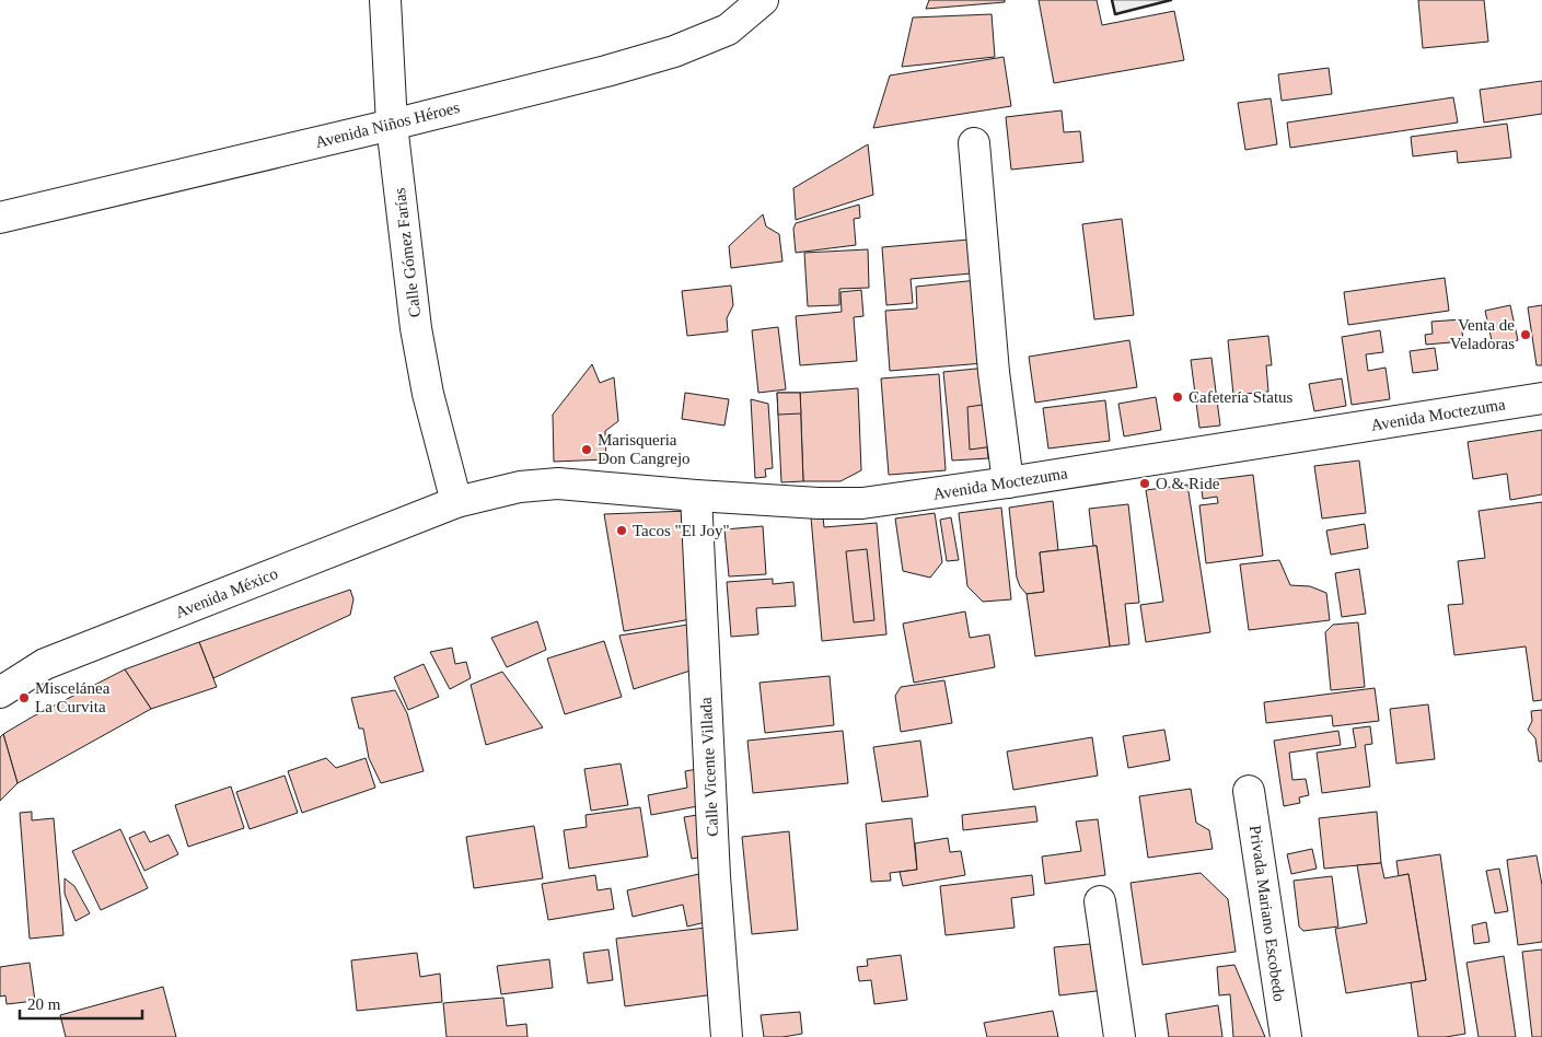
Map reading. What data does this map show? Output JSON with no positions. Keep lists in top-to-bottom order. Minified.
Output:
{"streets":{"street":["Avenida Niños Héroes","Calle Gómez Farías","Avenida Moctezuma","Avenida México","Calle Vicente Villada","Privada Mariano Escobedo"]},"crossings":[["Avenida Niños Héroes","Calle Gómez Farías"],["Calle Gómez Farías","Avenida Moctezuma"],["Calle Gómez Farías","Avenida México"],["Avenida Moctezuma","Avenida México"],["Avenida Moctezuma","Calle Vicente Villada"]],"places":["Venta de Veladoras","Cafetería Status","Marisqueria Don Cangrejo","O & Ride","Tacos \"El Joy\"","Miscelánea La Curvita"],"scale_bar":"20 m"}
